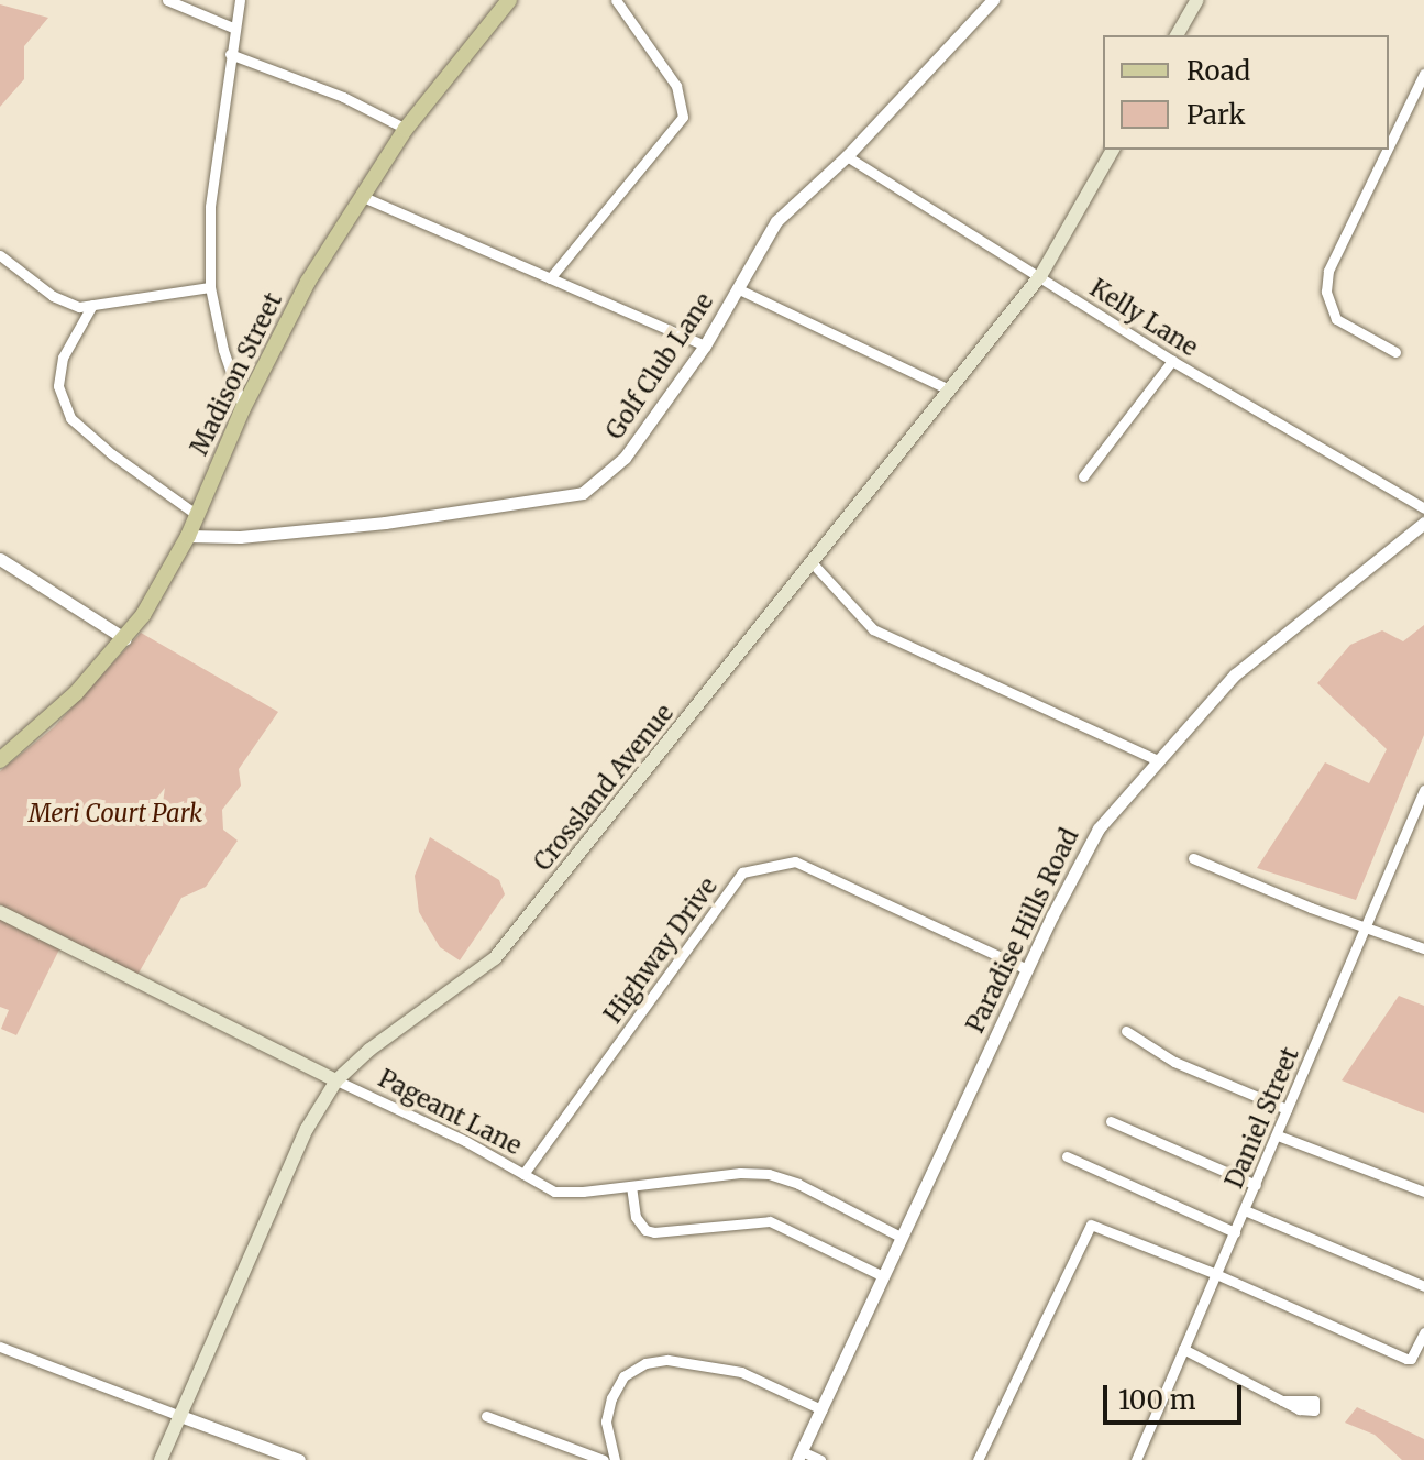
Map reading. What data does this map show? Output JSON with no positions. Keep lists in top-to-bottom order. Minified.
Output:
{"streets":{"main road":["Madison Street","Crossland Avenue","Pageant Lane"],"street":["Kelly Lane","Golf Club Lane","Paradise Hills Road","Highway Drive","Daniel Street"]},"crossings":[["Kelly Lane","Golf Club Lane"],["Kelly Lane","Crossland Avenue"],["Golf Club Lane","Madison Street"],["Crossland Avenue","Pageant Lane"],["Paradise Hills Road","Highway Drive"],["Paradise Hills Road","Pageant Lane"],["Highway Drive","Pageant Lane"]],"parks":["Meri Court Park"],"legend":["Road","Park"],"scale_bar":"100 m"}
